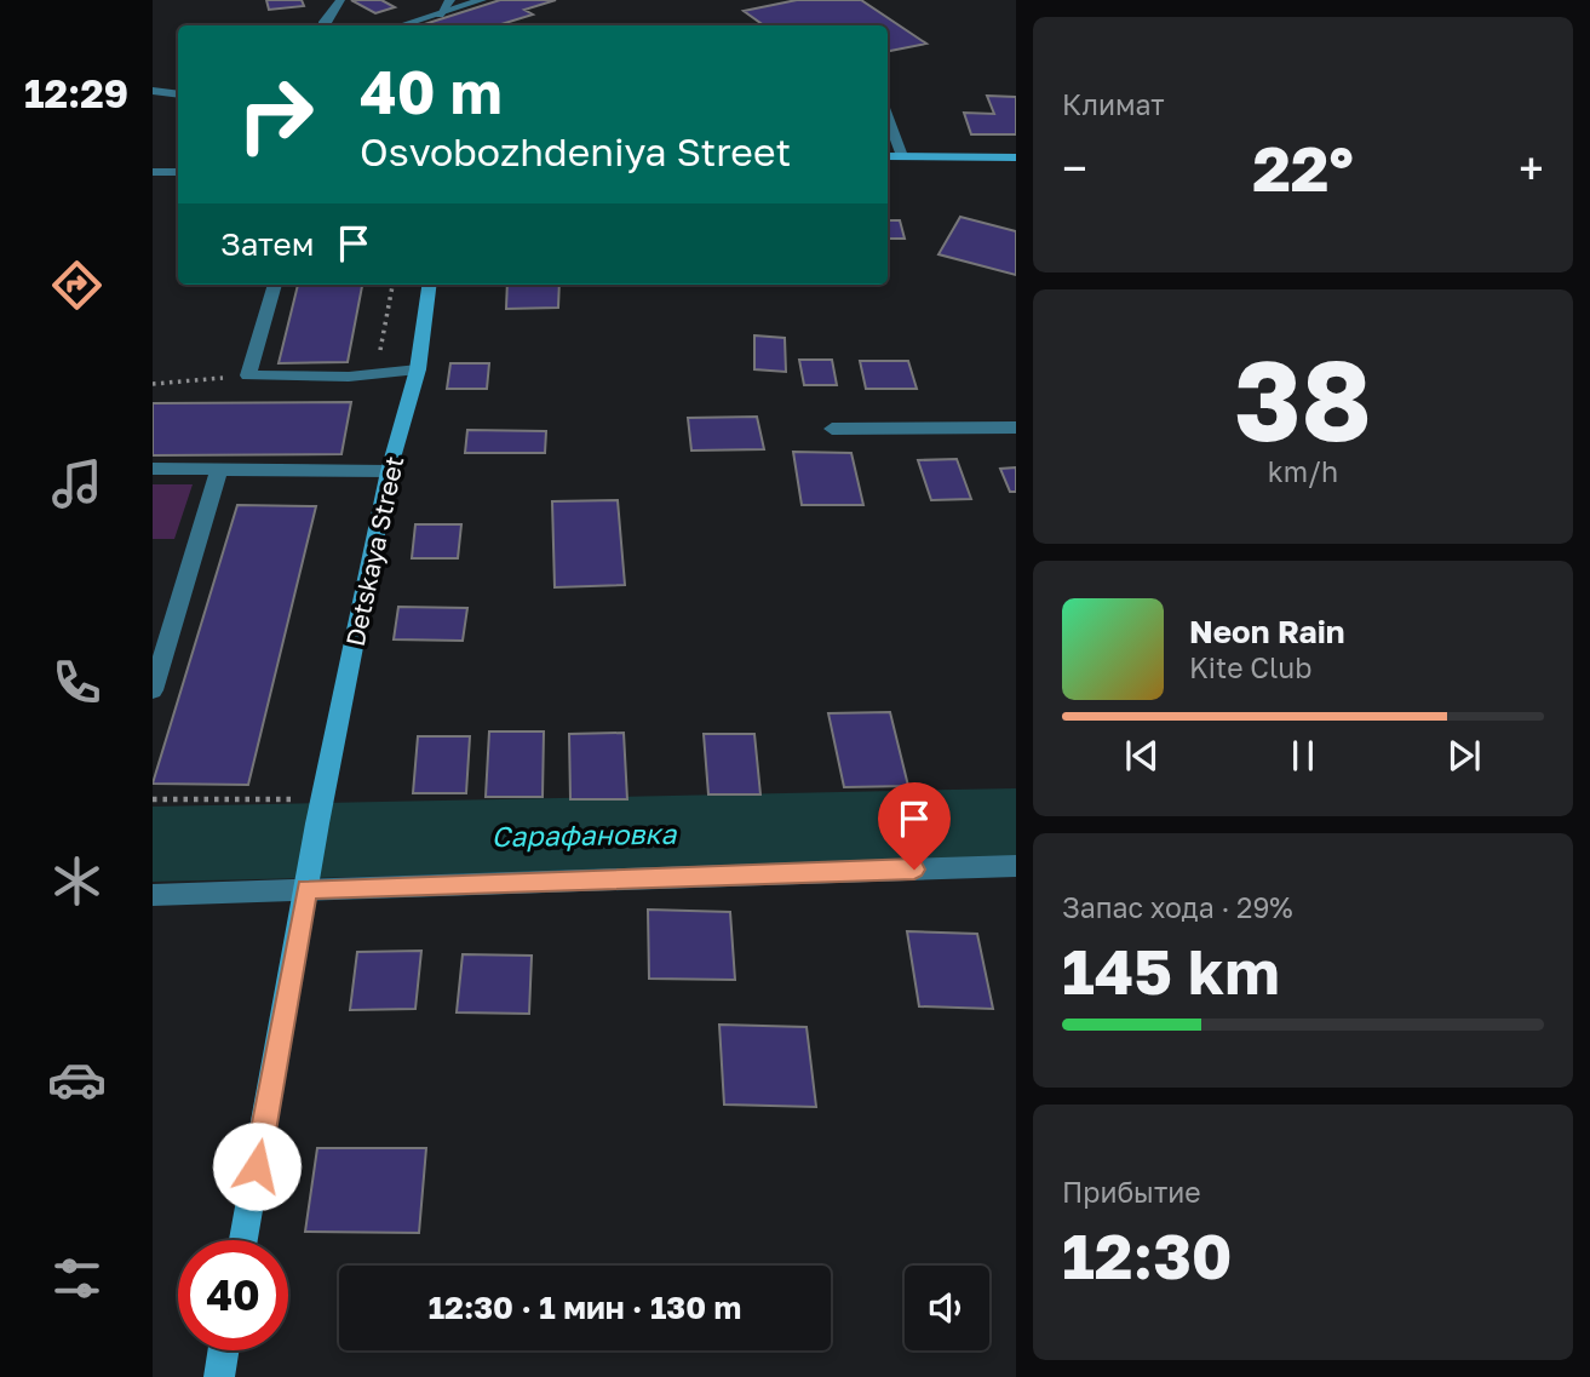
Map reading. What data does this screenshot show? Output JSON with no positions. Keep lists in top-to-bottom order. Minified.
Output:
{"streets":{"street":["Detskaya Street"]},"water":["Сарафановка"],"page":{"tabs":"12:29","tile":["Климат",["38","km/h"],["Запас хода · 29%","145 km"],["Прибытие","12:30"]],"turn":["40 m","Osvobozhdeniya Street"],"heat":["−","22°","+"],"then":"Затем","song":["Neon Rain","Kite Club"],"limit":"40","trip":"12:30 · 1 мин · 130 m"}}
